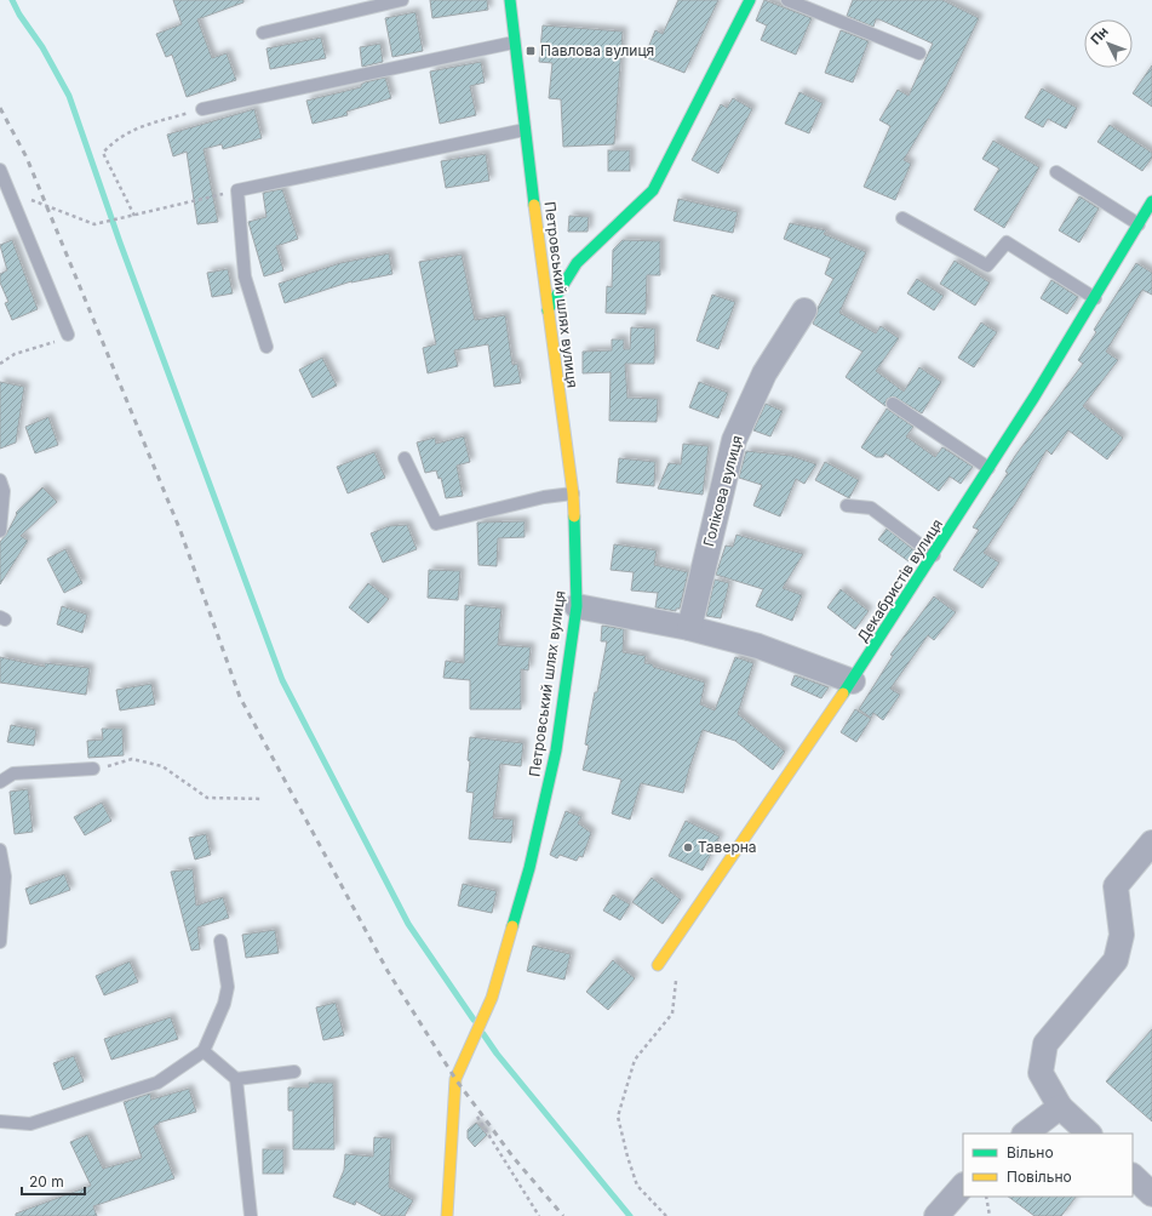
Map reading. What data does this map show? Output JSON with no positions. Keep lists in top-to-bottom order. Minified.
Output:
{"streets":{"street":["Петровський шлях вулиця","Голікова вулиця","Декабристів вулиця"]},"places":{"transit":["Павлова вулиця"],"other":["Таверна"]},"legend":["Вільно","Повільно"],"scale_bar":"20 m","north":"top left"}
